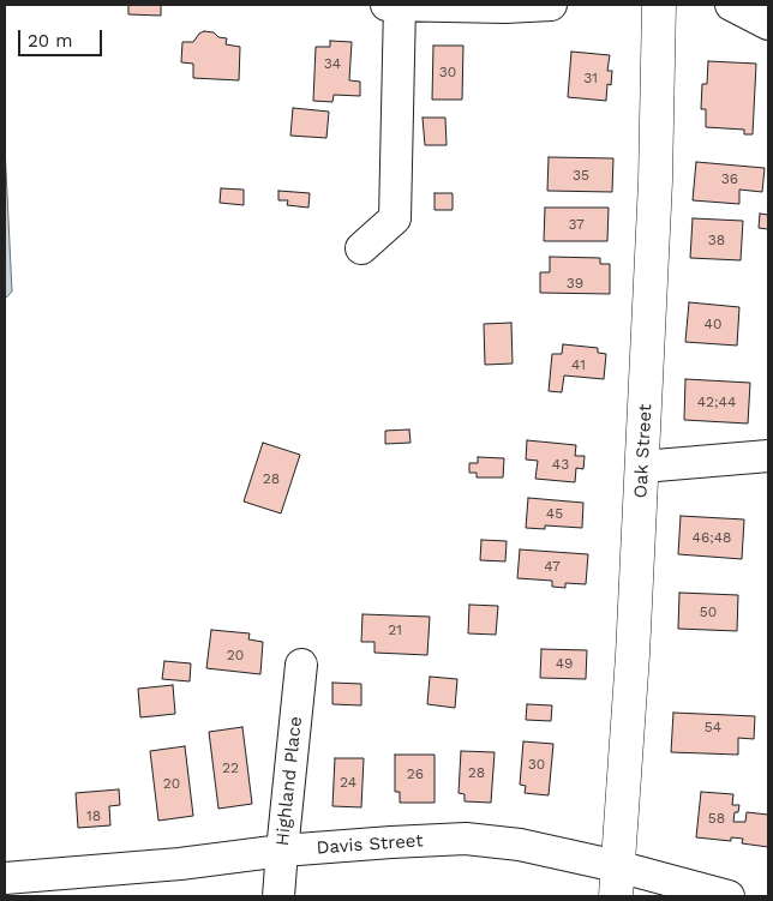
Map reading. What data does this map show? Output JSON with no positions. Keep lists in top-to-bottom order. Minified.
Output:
{"streets":{"main road":["Oak Street"],"street":["Highland Place","Davis Street"]},"crossings":[["Oak Street","Davis Street"],["Highland Place","Davis Street"]],"house_numbers":["34","30","31","35","36","37","38","39","40","41","42;44","43","28","45","46;48","47","50","21","20","49","54","30","22","28","26","24","20","18","58"],"scale_bar":"20 m"}
